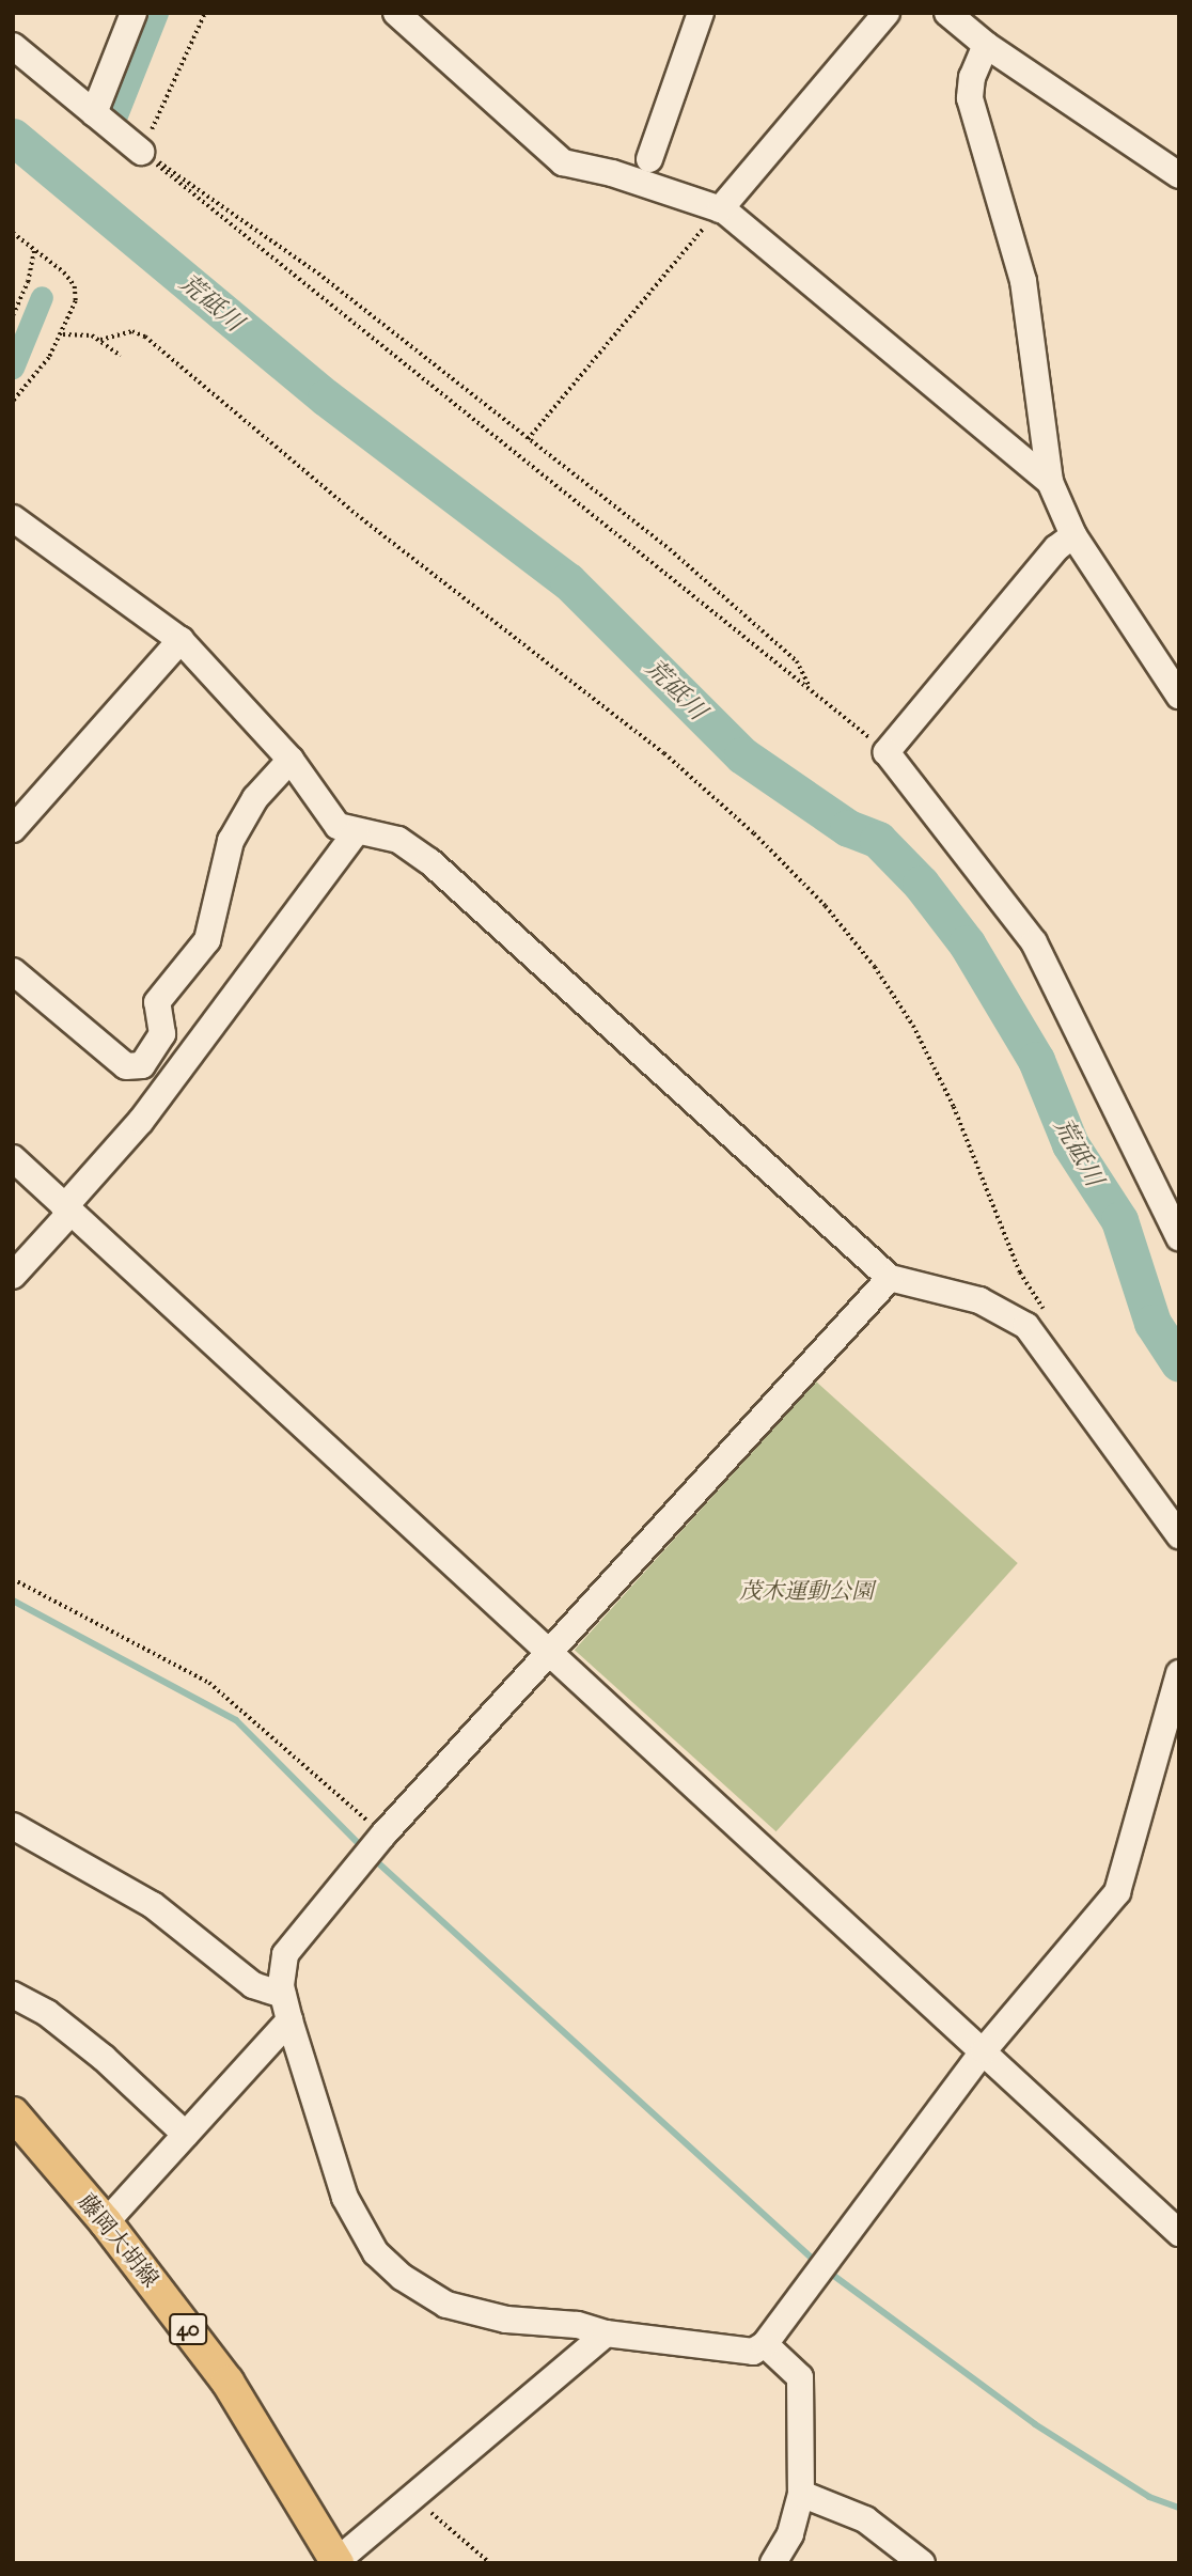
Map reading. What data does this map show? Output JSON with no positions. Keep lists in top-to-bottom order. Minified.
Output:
{"streets":{"main road":["藤岡大胡線","40"]},"water":["荒砥川"],"parks":["茂木運動公園"]}
